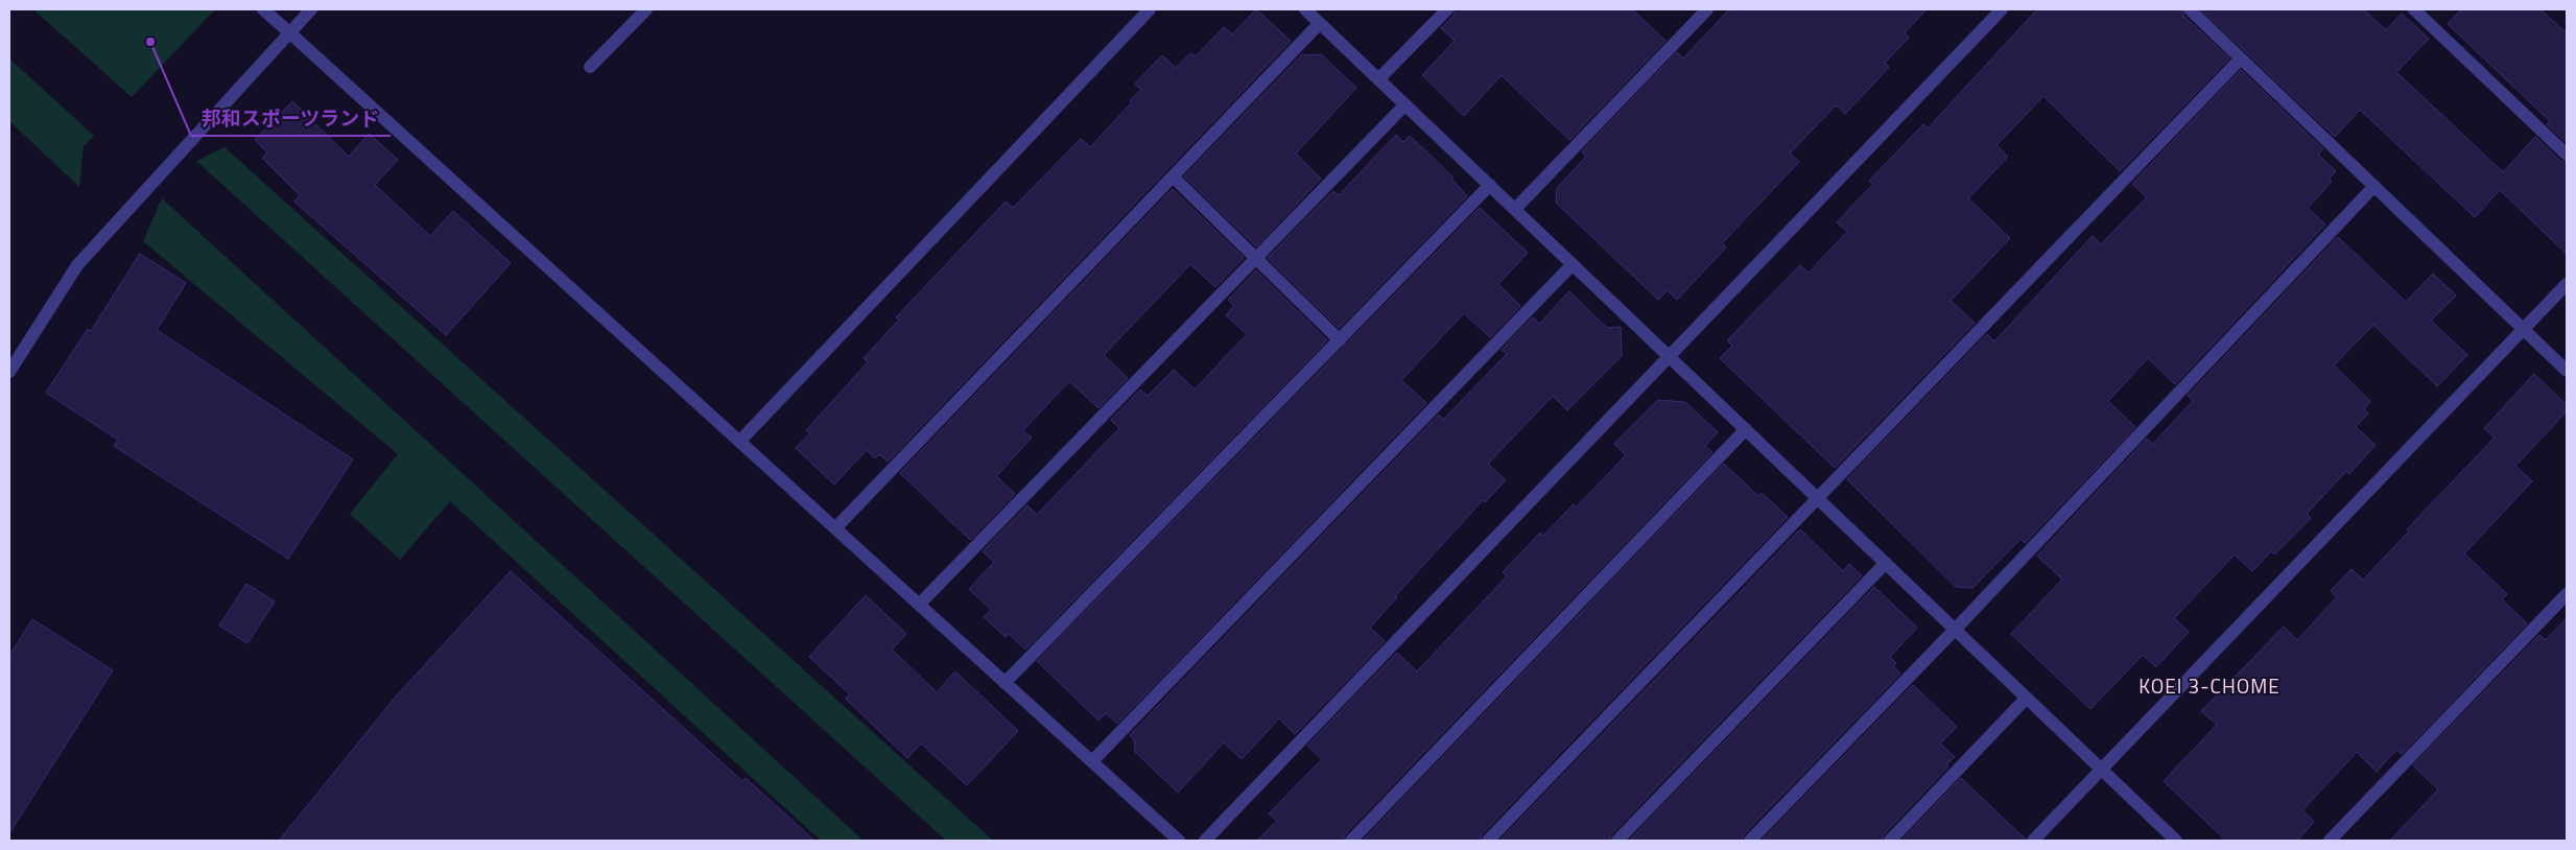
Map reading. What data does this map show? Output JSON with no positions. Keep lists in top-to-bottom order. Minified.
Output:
{"districts":["KOEI 3-CHOME"],"places":["邦和スポーツランド"]}
